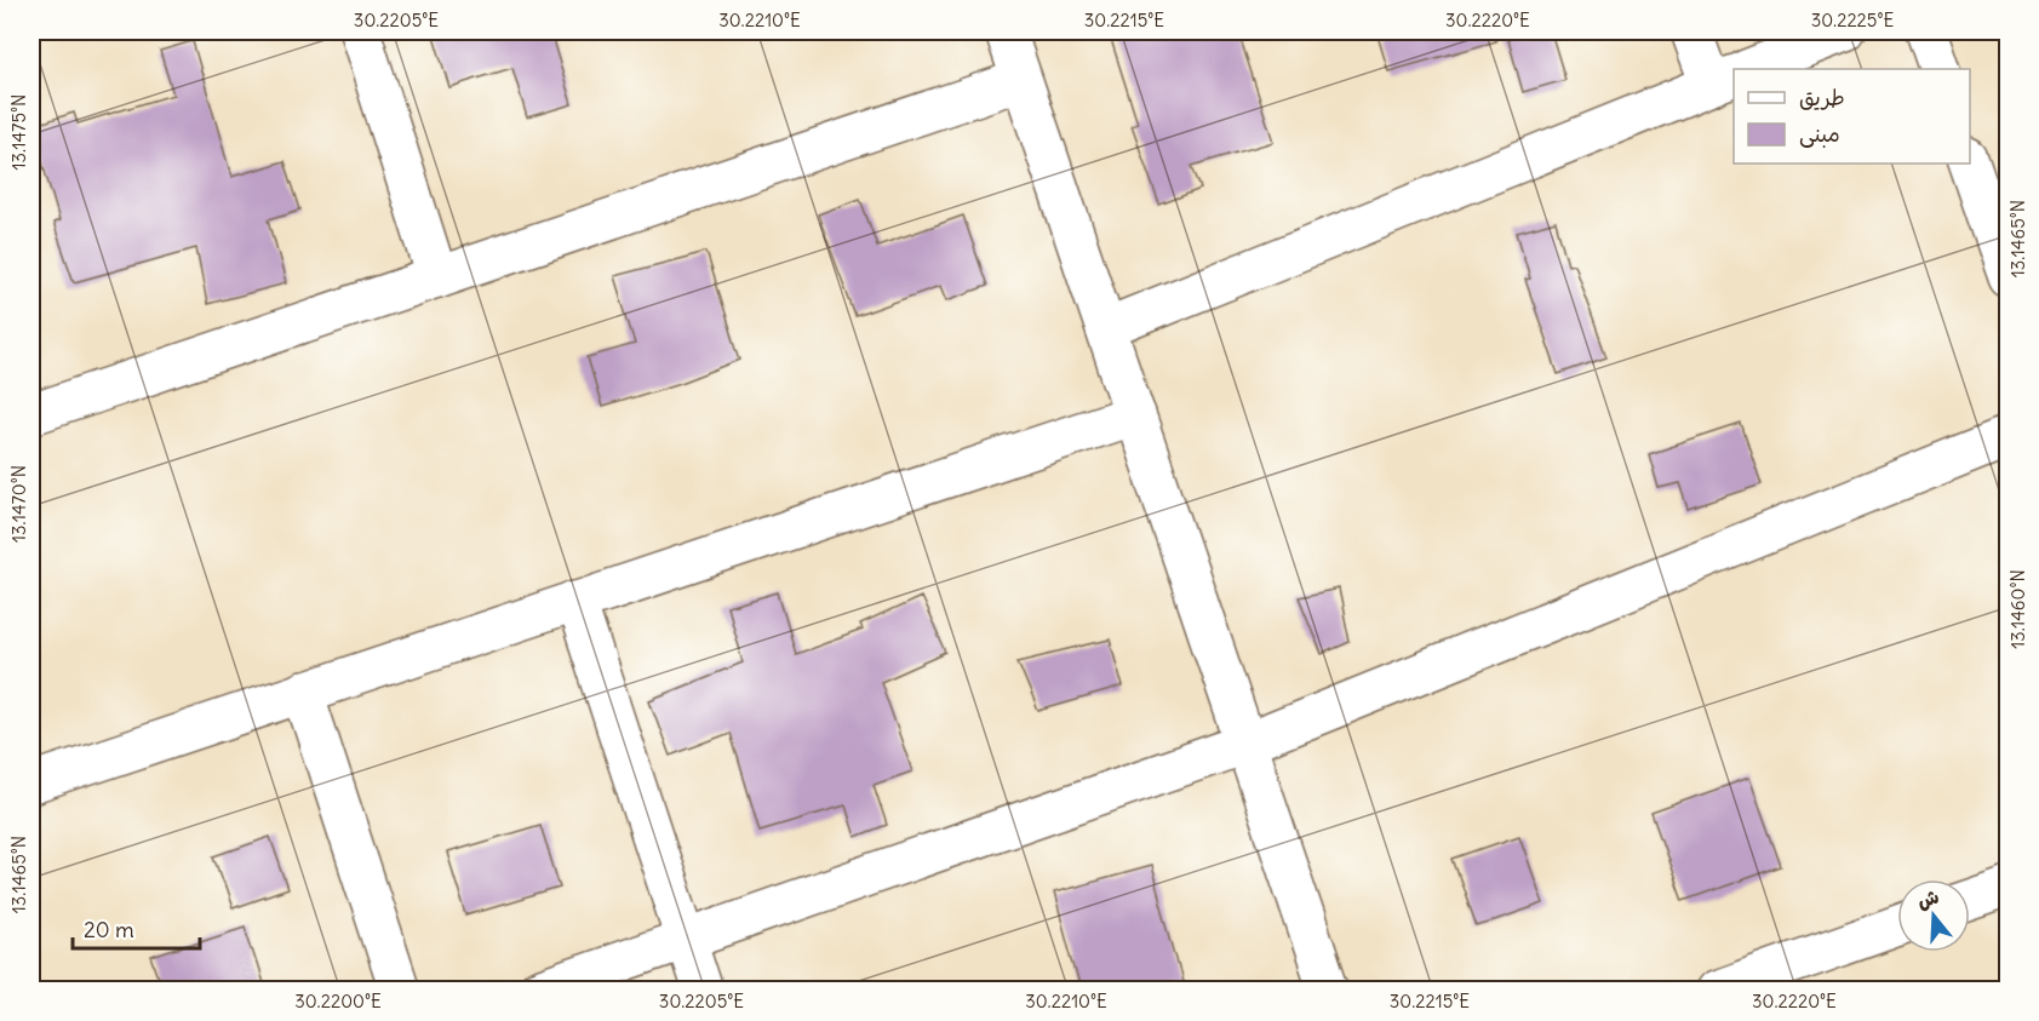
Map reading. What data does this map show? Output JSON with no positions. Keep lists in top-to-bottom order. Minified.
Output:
{"legend":["طريق","مبنى"],"scale_bar":"20 m","north":"top","coordinates":["30.2205°E","30.2210°E","30.2215°E","30.2220°E","30.2225°E","13.1475°N","13.1465°N","13.1470°N","13.1460°N","30.2200°E"]}
